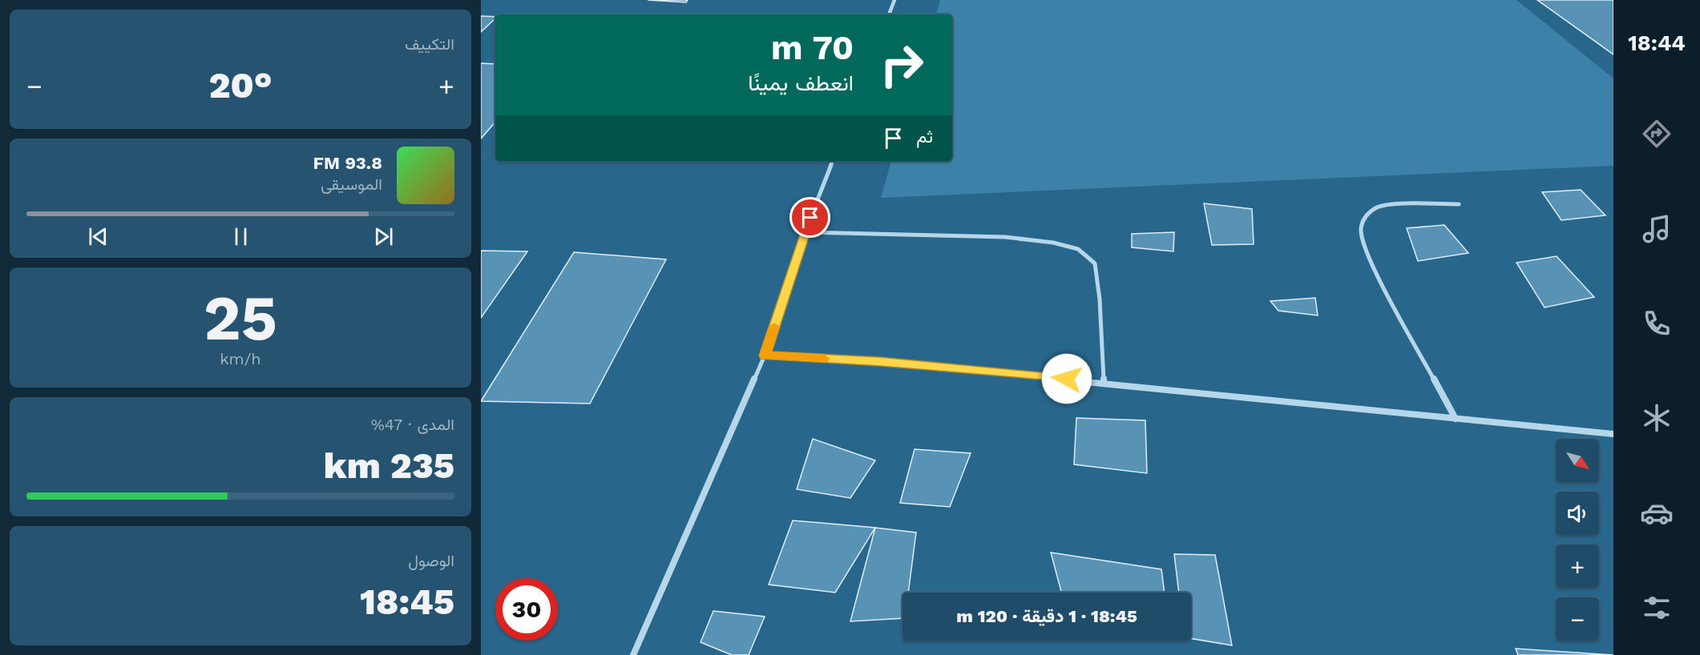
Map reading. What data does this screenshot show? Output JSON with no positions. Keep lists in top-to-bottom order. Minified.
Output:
{"north":"bottom right","page":{"tabs":"18:44","tile":["التكييف",["25","km/h"],["المدى · 47%","235 km"],["الوصول","18:45"]],"turn":["70 m","انعطف يمينًا"],"heat":["−","20°","+"],"then":"ثم","song":["93.8 FM","الموسيقى"],"map_buttons":["+","−"],"limit":"30","trip":"18:45 · 1 دقيقة · 120 m"}}
